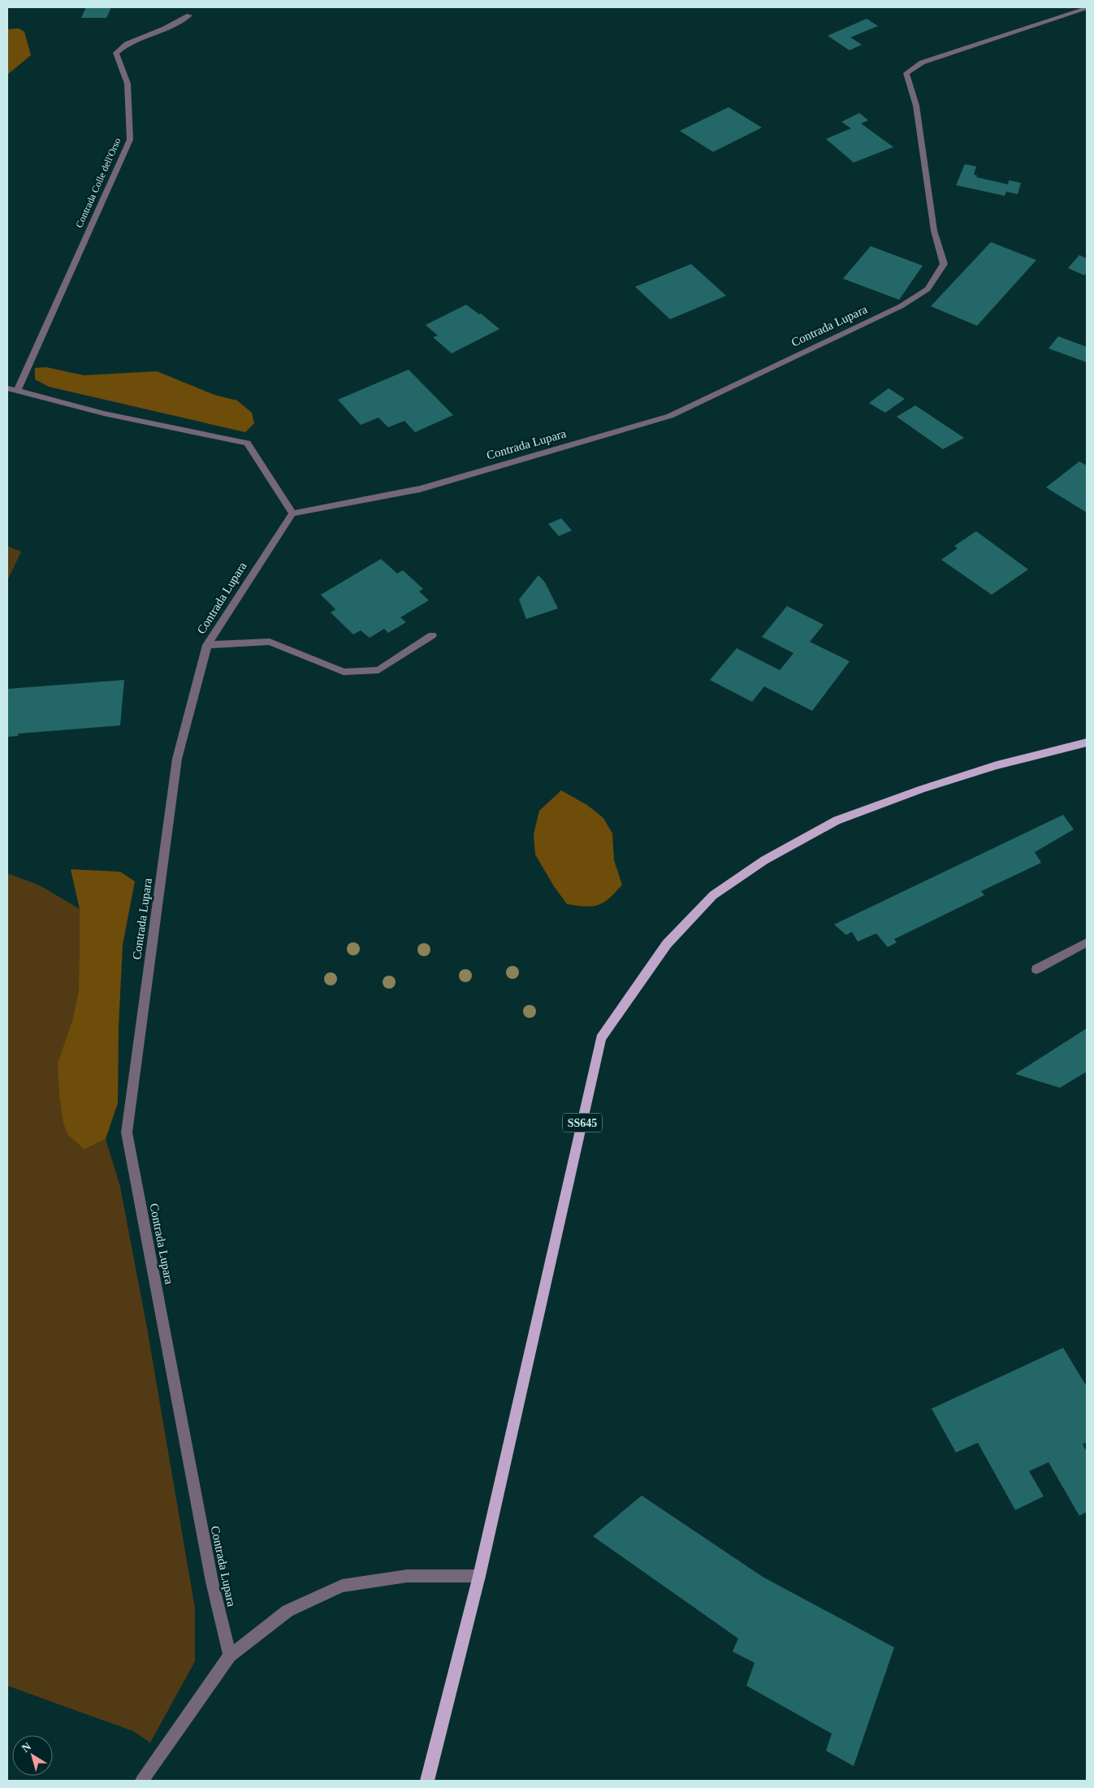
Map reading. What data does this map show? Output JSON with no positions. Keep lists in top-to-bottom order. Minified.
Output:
{"streets":{"main road":["SS645"],"street":["Contrada Colle dell'Orso","Contrada Lupara"]},"north":"top left"}
